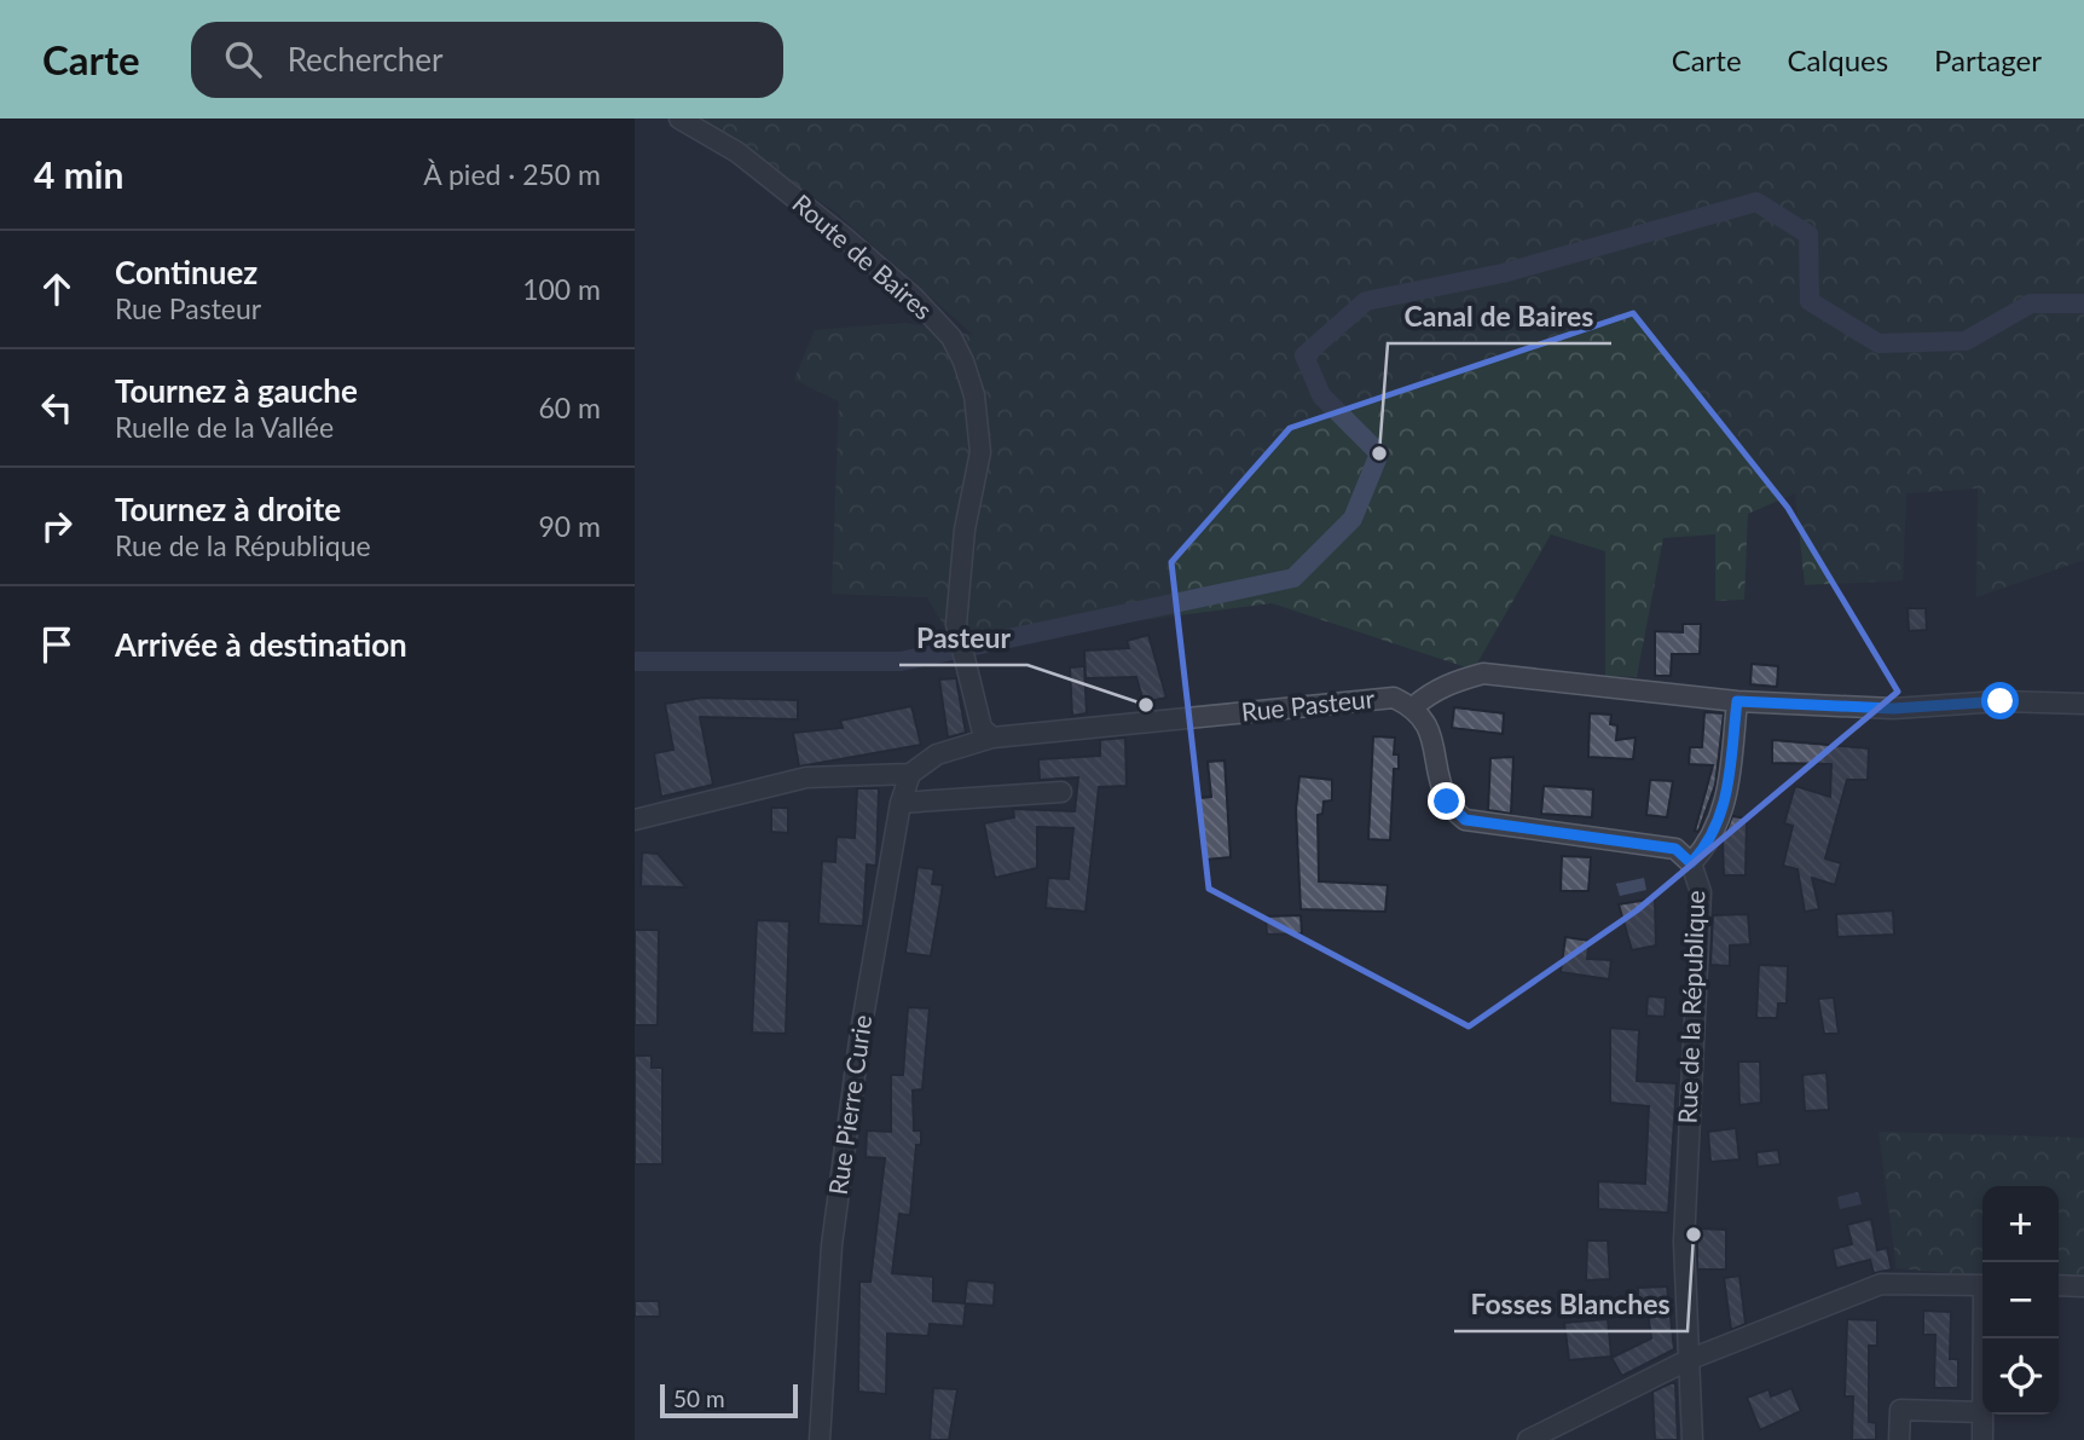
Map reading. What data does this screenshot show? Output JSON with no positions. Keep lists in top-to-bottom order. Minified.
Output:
{"streets":{"street":["Route de Baires","Rue Pasteur","Rue de la République","Rue Pierre Curie"]},"crossings":[["Route de Baires","Rue Pasteur"],["Rue Pasteur","Rue de la République"],["Rue Pasteur","Rue Pierre Curie"]],"places":["Canal de Baires","Pasteur","Fosses Blanches"],"scale_bar":"50 m","page":{"header":"Carte","search":"Rechercher","nav":["Carte","Calques","Partager"],"heading":["4 min","À pied · 250 m"],"list":[["Continuez","Rue Pasteur","100 m"],["Tournez à gauche","Ruelle de la Vallée","60 m"],["Tournez à droite","Rue de la République","90 m"],"Arrivée à destination"],"map_buttons":["+","−"],"scale":"50 m"}}
